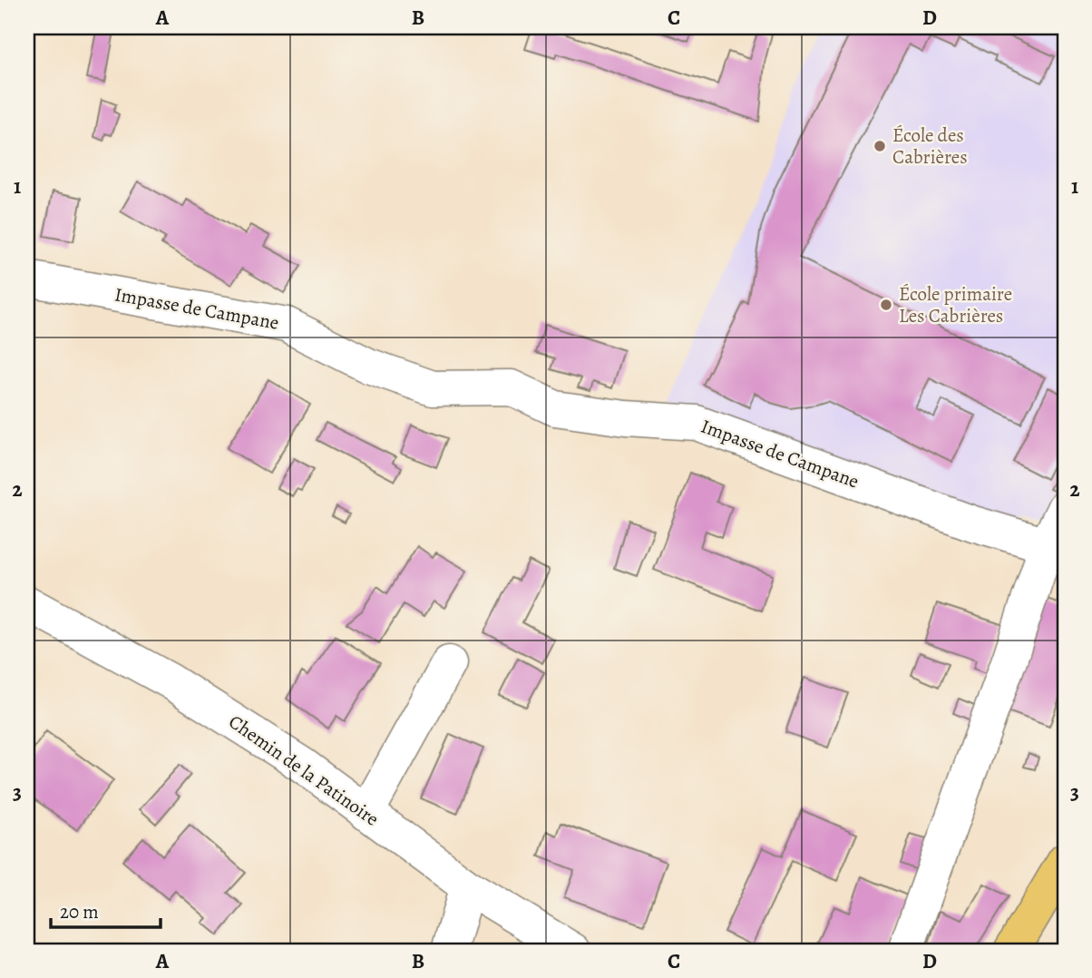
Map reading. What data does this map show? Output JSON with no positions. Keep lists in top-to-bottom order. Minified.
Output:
{"streets":{"street":["Impasse de Campane","Chemin de la Patinoire"]},"places":["École des Cabrières","École primaire Les Cabrières"],"scale_bar":"20 m","grid":{"columns":["A","B","C","D"],"rows":["1","2","3"]}}
